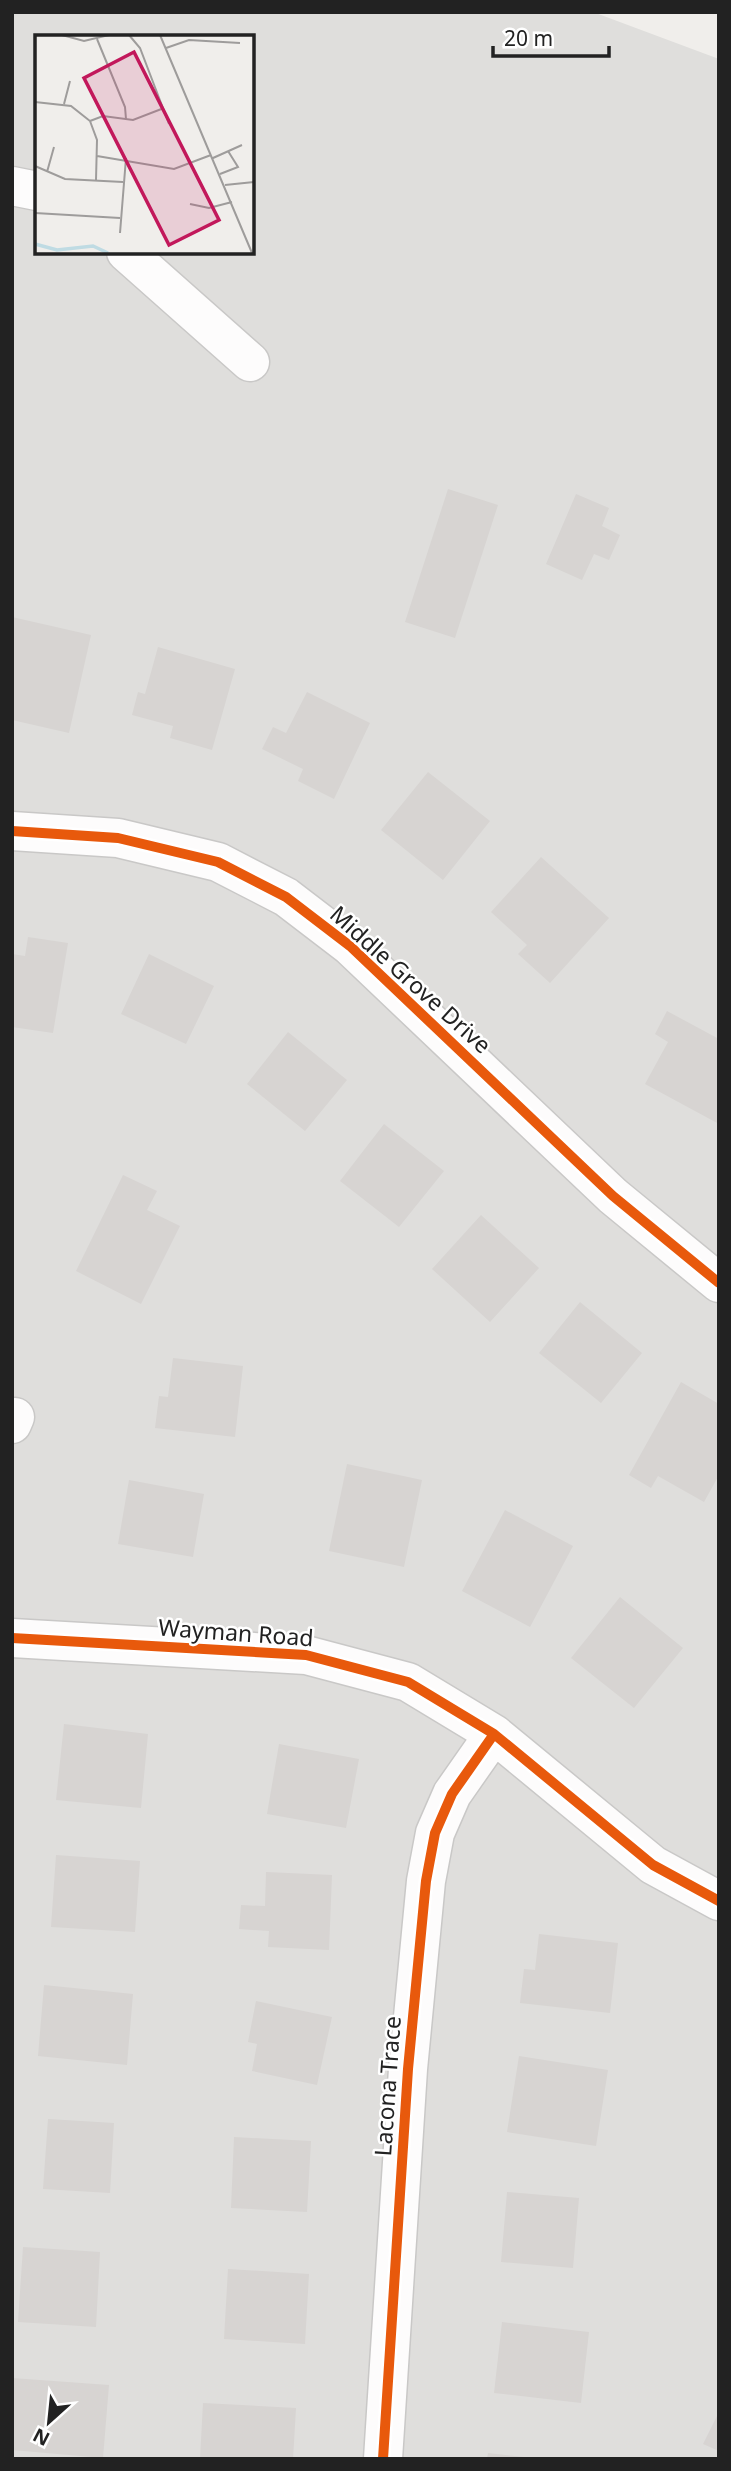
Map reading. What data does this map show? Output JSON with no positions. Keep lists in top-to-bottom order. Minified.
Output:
{"streets":{"street":["Middle Grove Drive","Wayman Road","Lacona Trace"]},"crossings":[["Wayman Road","Lacona Trace"]],"scale_bar":"20 m","north":"bottom left"}
